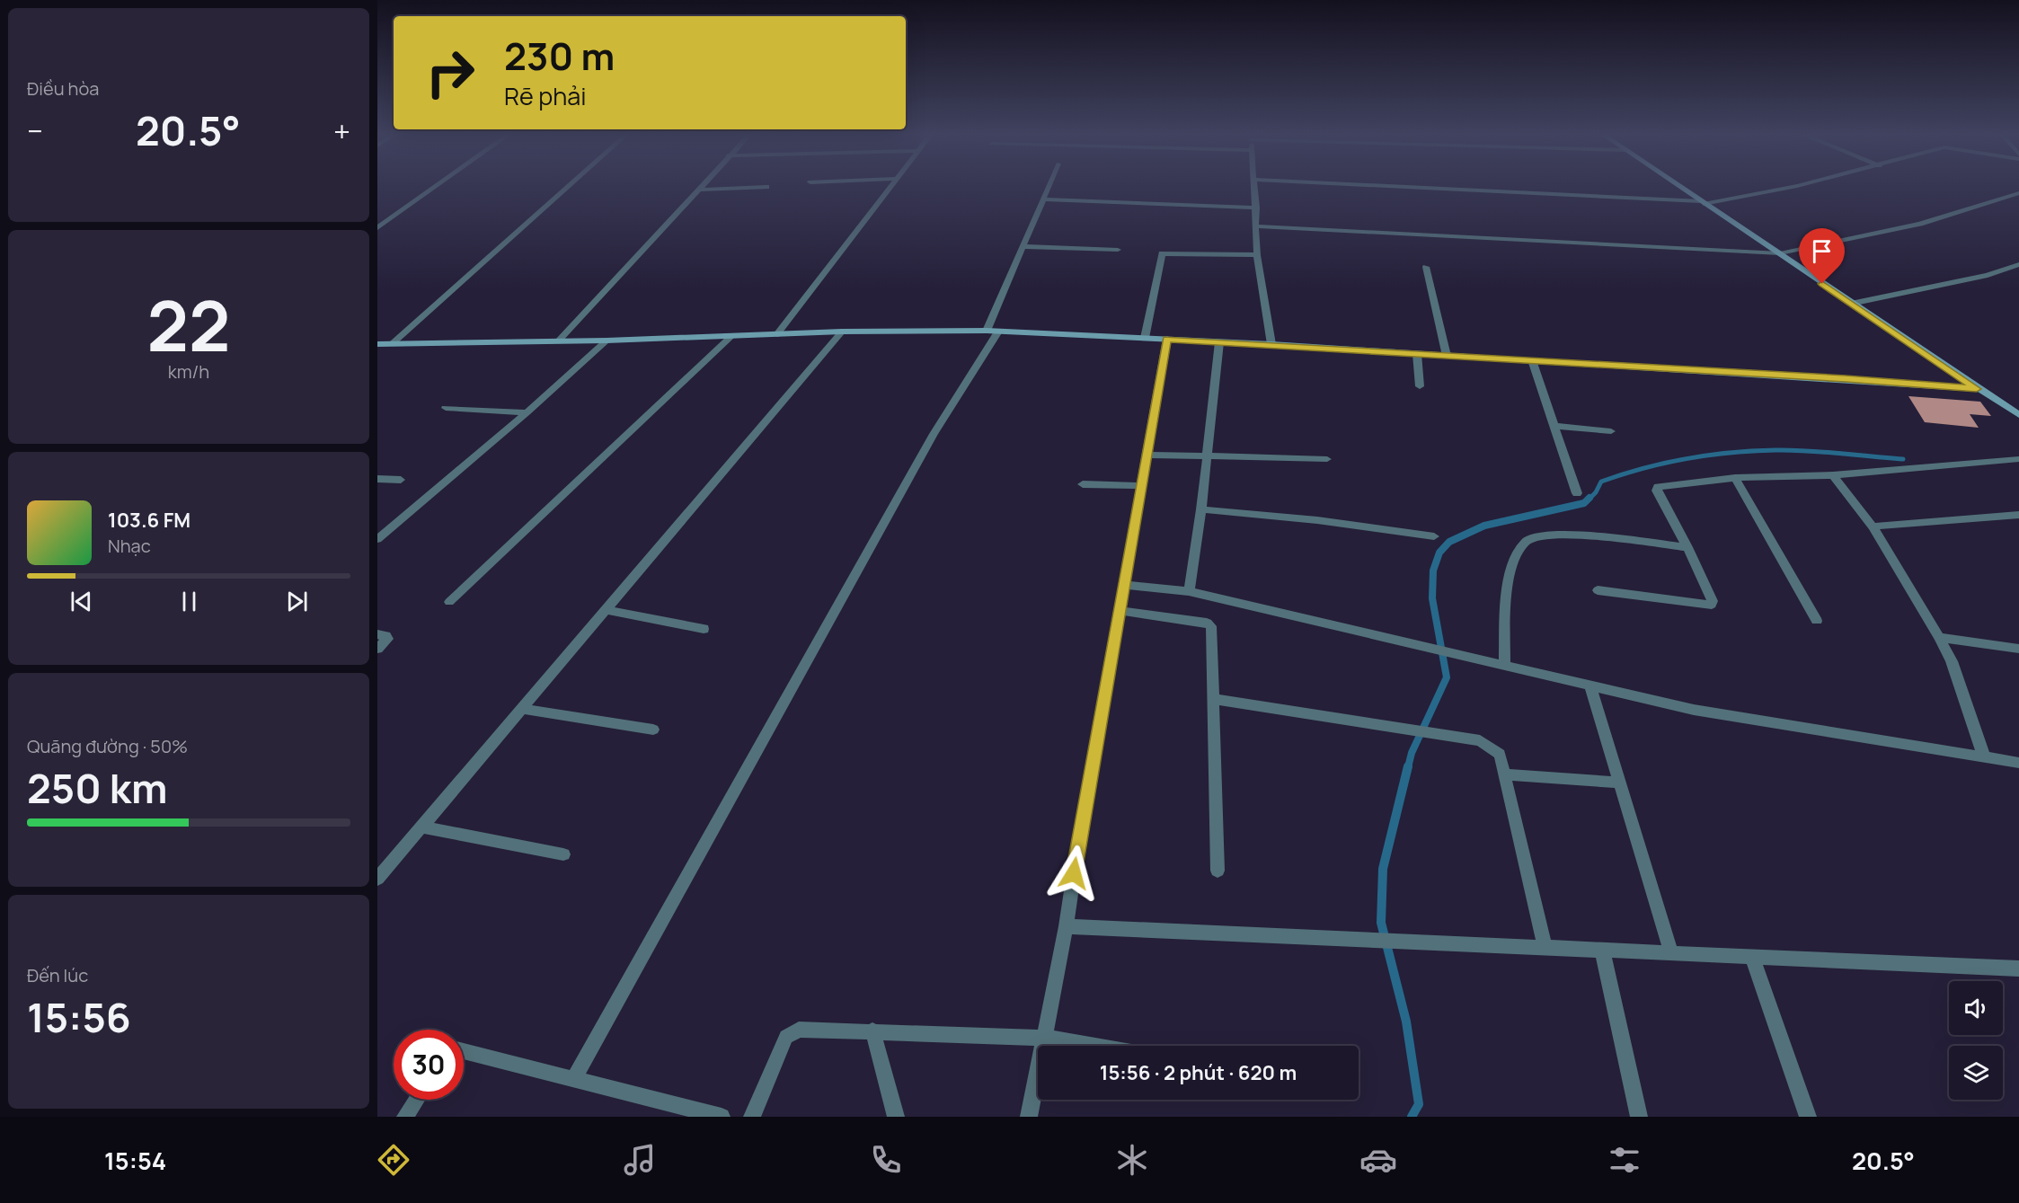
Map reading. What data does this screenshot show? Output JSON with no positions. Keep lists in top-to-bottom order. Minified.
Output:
{"page":{"tile":["Điều hòa",["22","km/h"],["Quãng đường · 50%","250 km"],["Đến lúc","15:56"]],"turn":["230 m","Rẽ phải"],"heat":["−","20.5°","+"],"song":["103.6 FM","Nhạc"],"limit":"30","trip":"15:56 · 2 phút · 620 m","tabs":["15:54","20.5°"]}}
